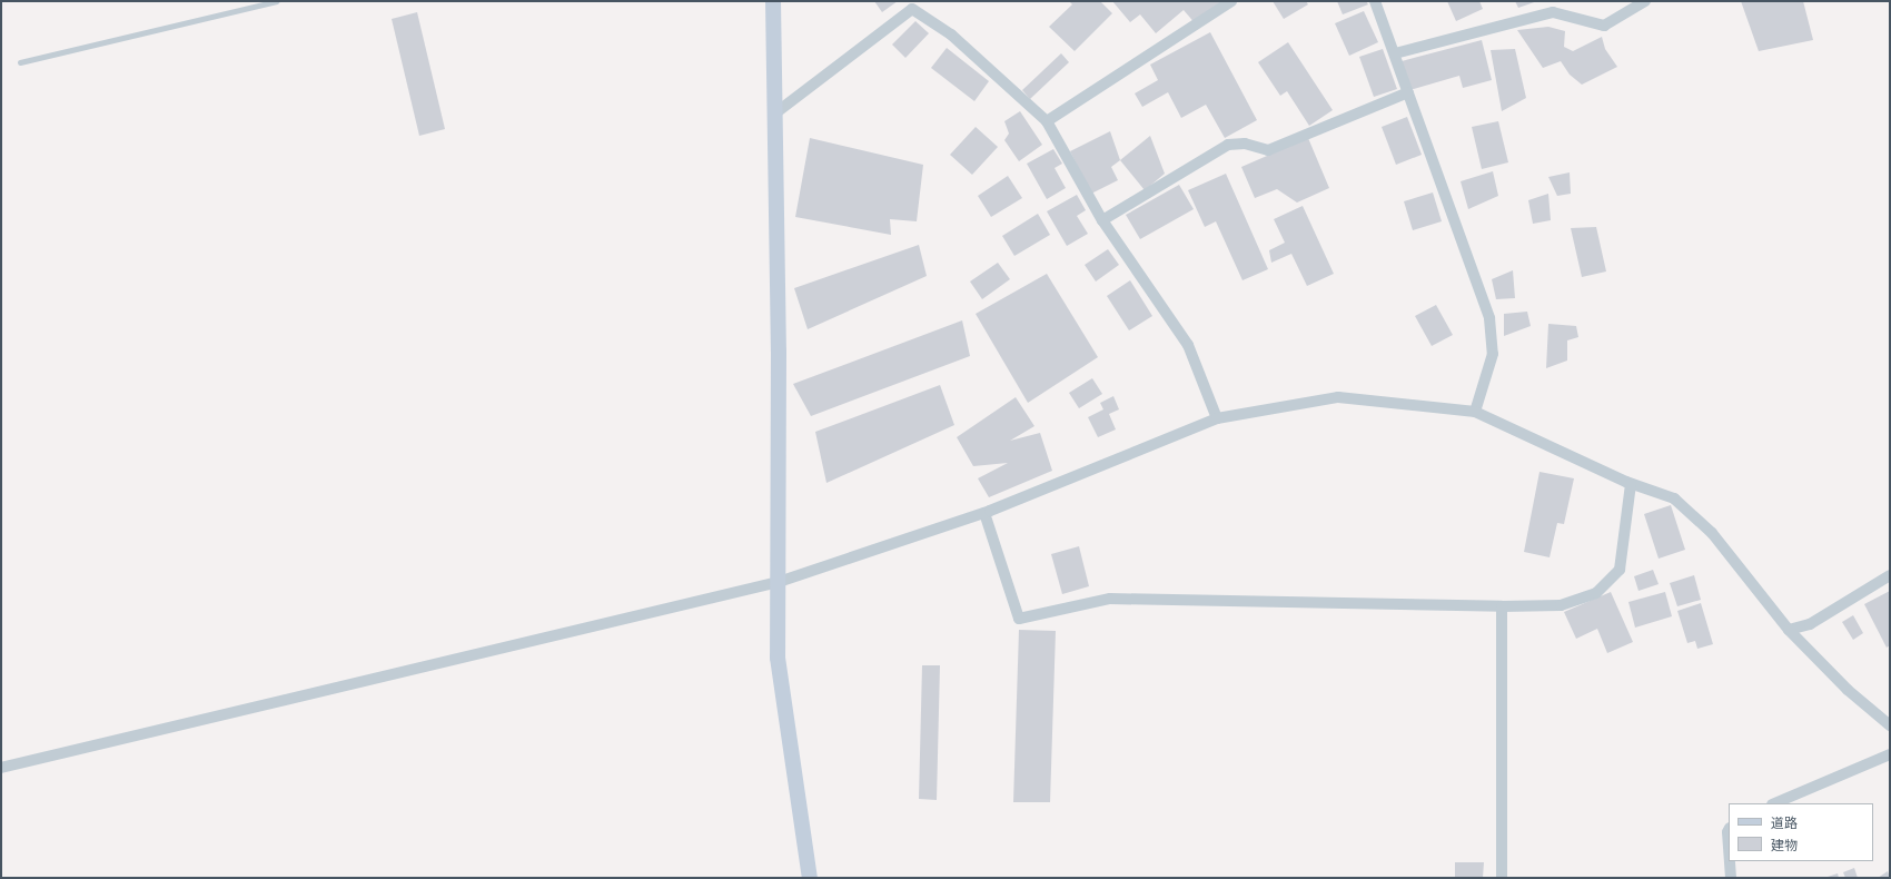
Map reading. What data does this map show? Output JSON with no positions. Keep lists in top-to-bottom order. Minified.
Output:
{"legend":["道路","建物"]}
